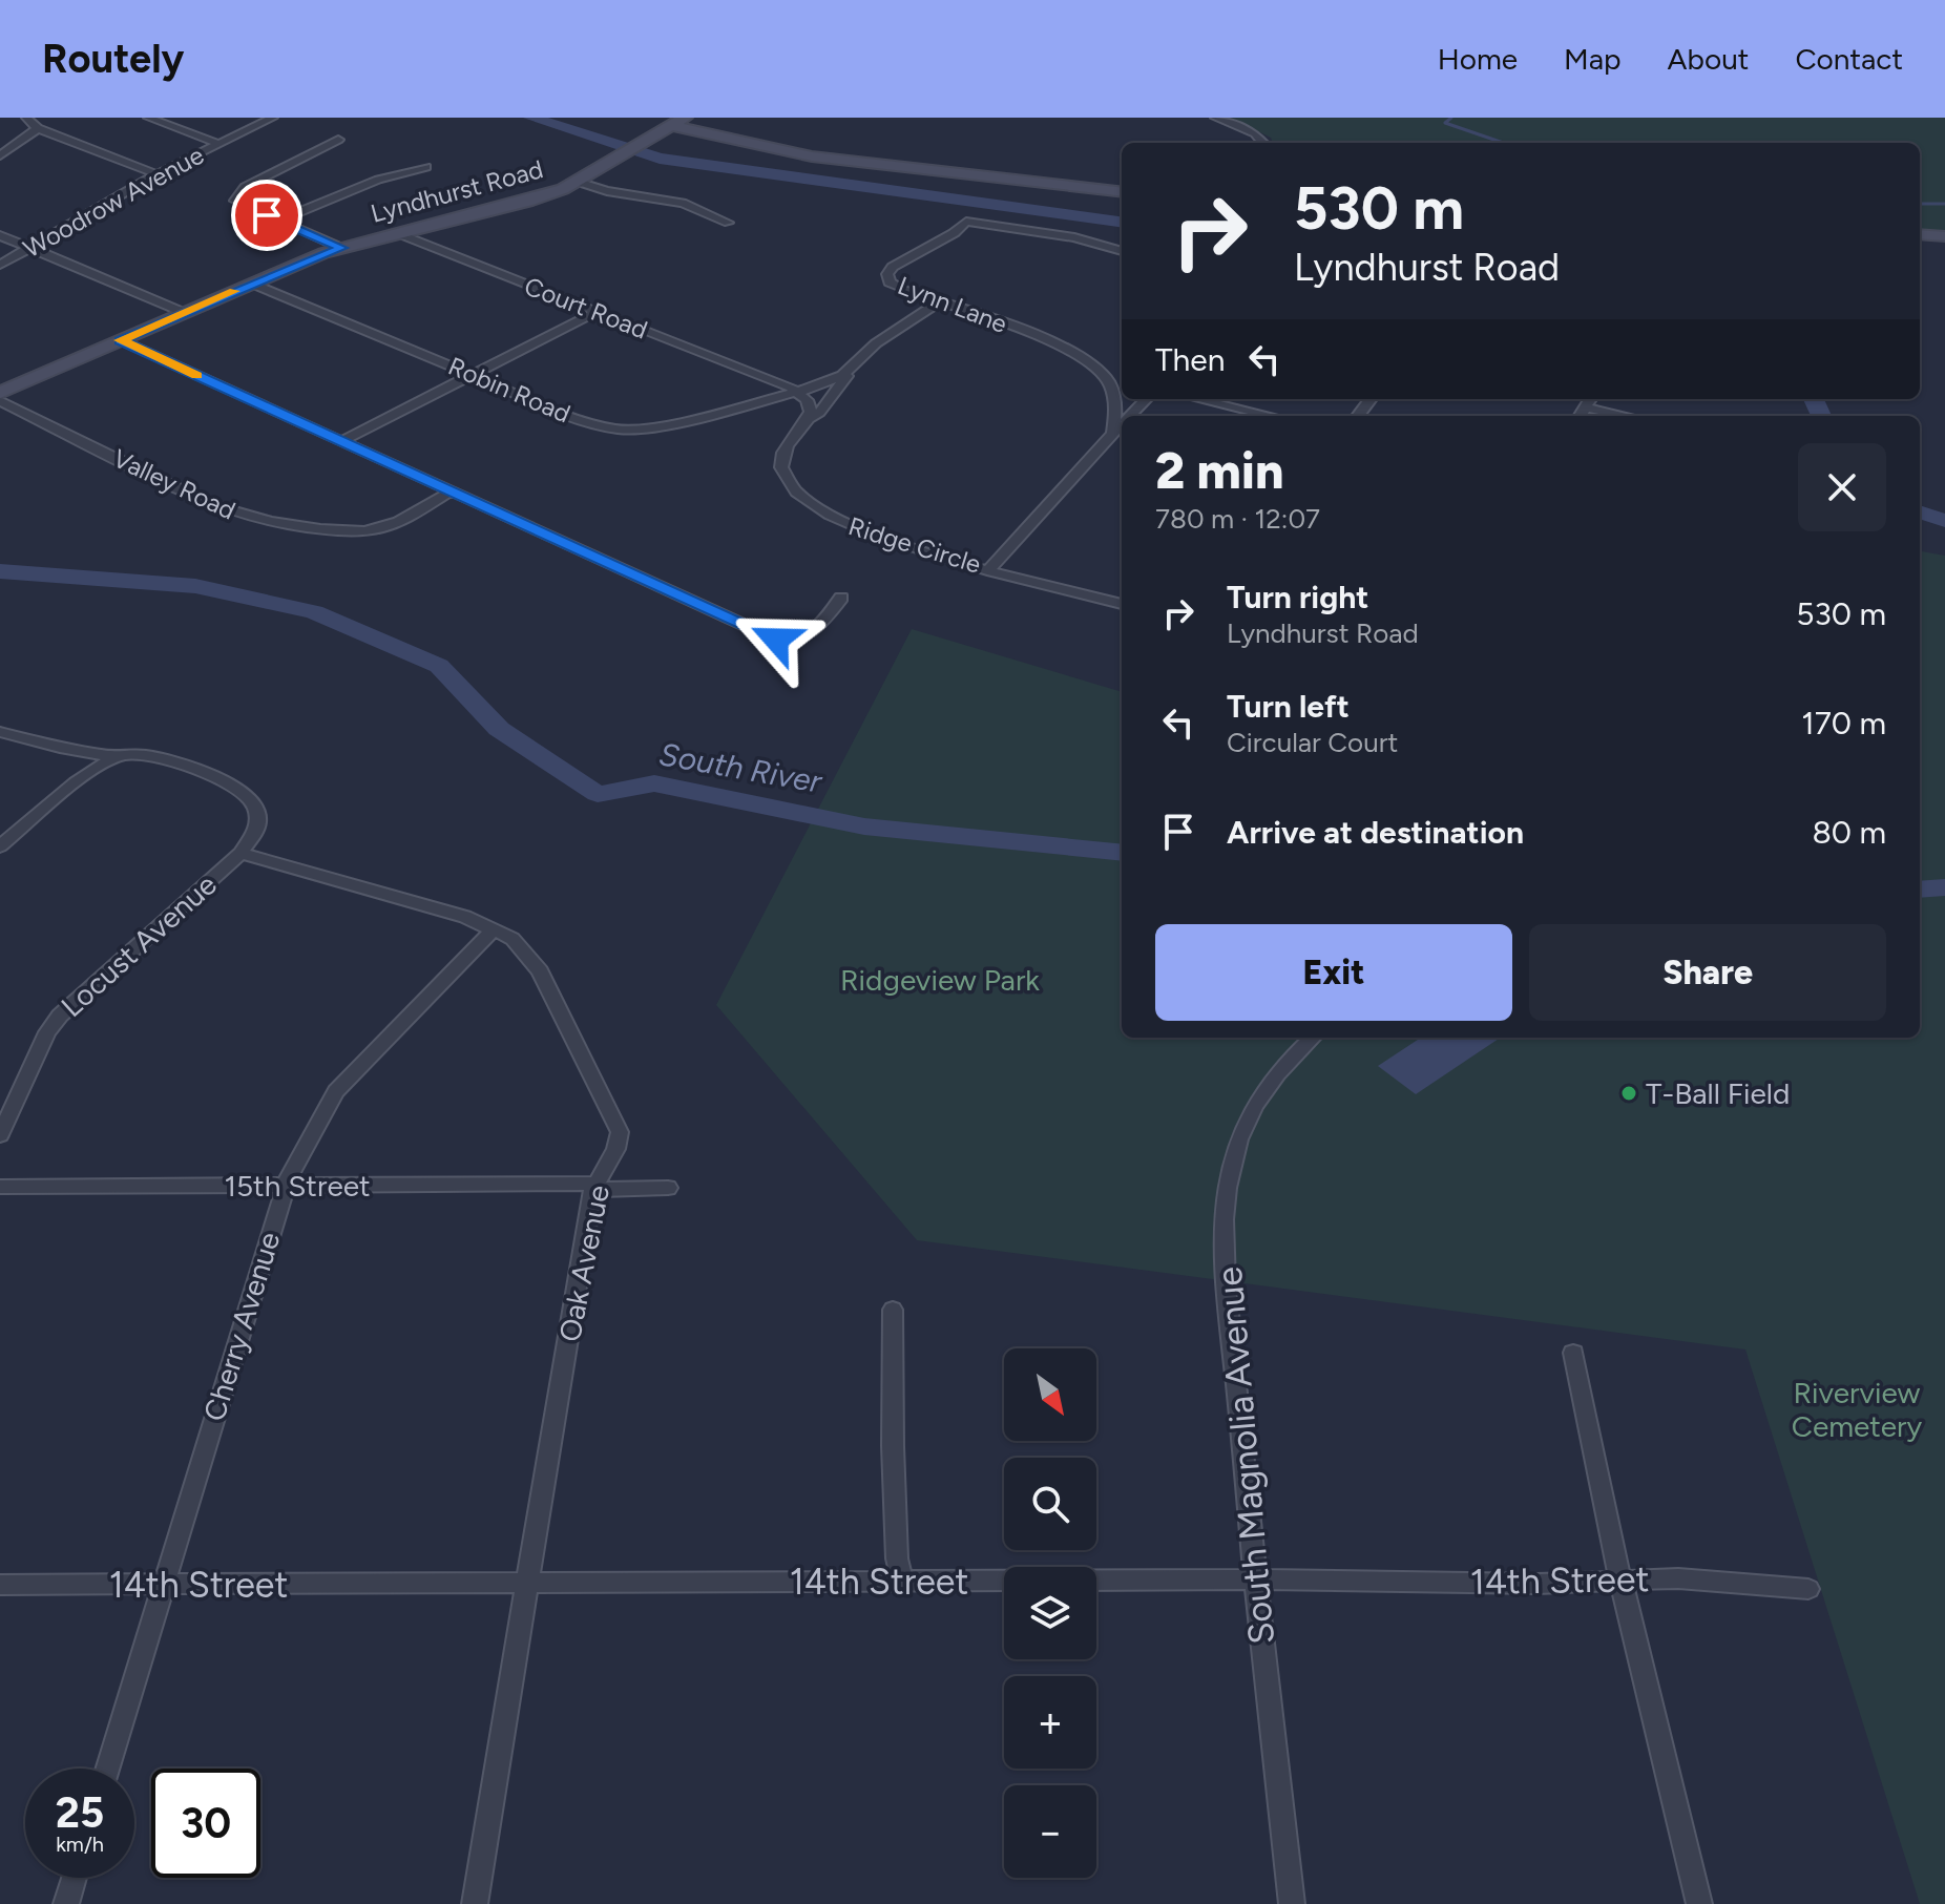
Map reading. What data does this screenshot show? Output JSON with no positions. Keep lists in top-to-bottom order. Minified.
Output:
{"streets":{"main road":["Lyndhurst Road"],"street":["Woodrow Avenue","Lynn Lane","Court Road","Robin Road","Valley Road","Ridge Circle","Locust Avenue","15th Street","Oak Avenue","Cherry Avenue","South Magnolia Avenue","14th Street"]},"crossings":[["Lyndhurst Road","Court Road"],["Lyndhurst Road","Robin Road"],["Lynn Lane","Ridge Circle"],["Court Road","Robin Road"],["Court Road","Ridge Circle"],["Robin Road","Ridge Circle"],["Locust Avenue","Oak Avenue"],["15th Street","Oak Avenue"],["15th Street","Cherry Avenue"],["Oak Avenue","Cherry Avenue"],["Oak Avenue","14th Street"],["Cherry Avenue","14th Street"],["South Magnolia Avenue","14th Street"]],"water":["South River"],"parks":["Ridgeview Park","Riverview Cemetery"],"places":["T-Ball Field"],"north":"bottom right","page":{"header":"Routely","nav":["Home","Map","About","Contact"],"turn":["530 m","Lyndhurst Road"],"then":"Then","heading":["2 min","780 m · 12:07"],"list":[{"name":"Turn right","note":"Lyndhurst Road","value":"530 m"},{"name":"Turn left","note":"Circular Court","value":"170 m"},{"name":"Arrive at destination","value":"80 m"}],"buttons":["Exit","Share"],"map_buttons":["+","−"],"speed":"25 km/h","limit":"30"}}
